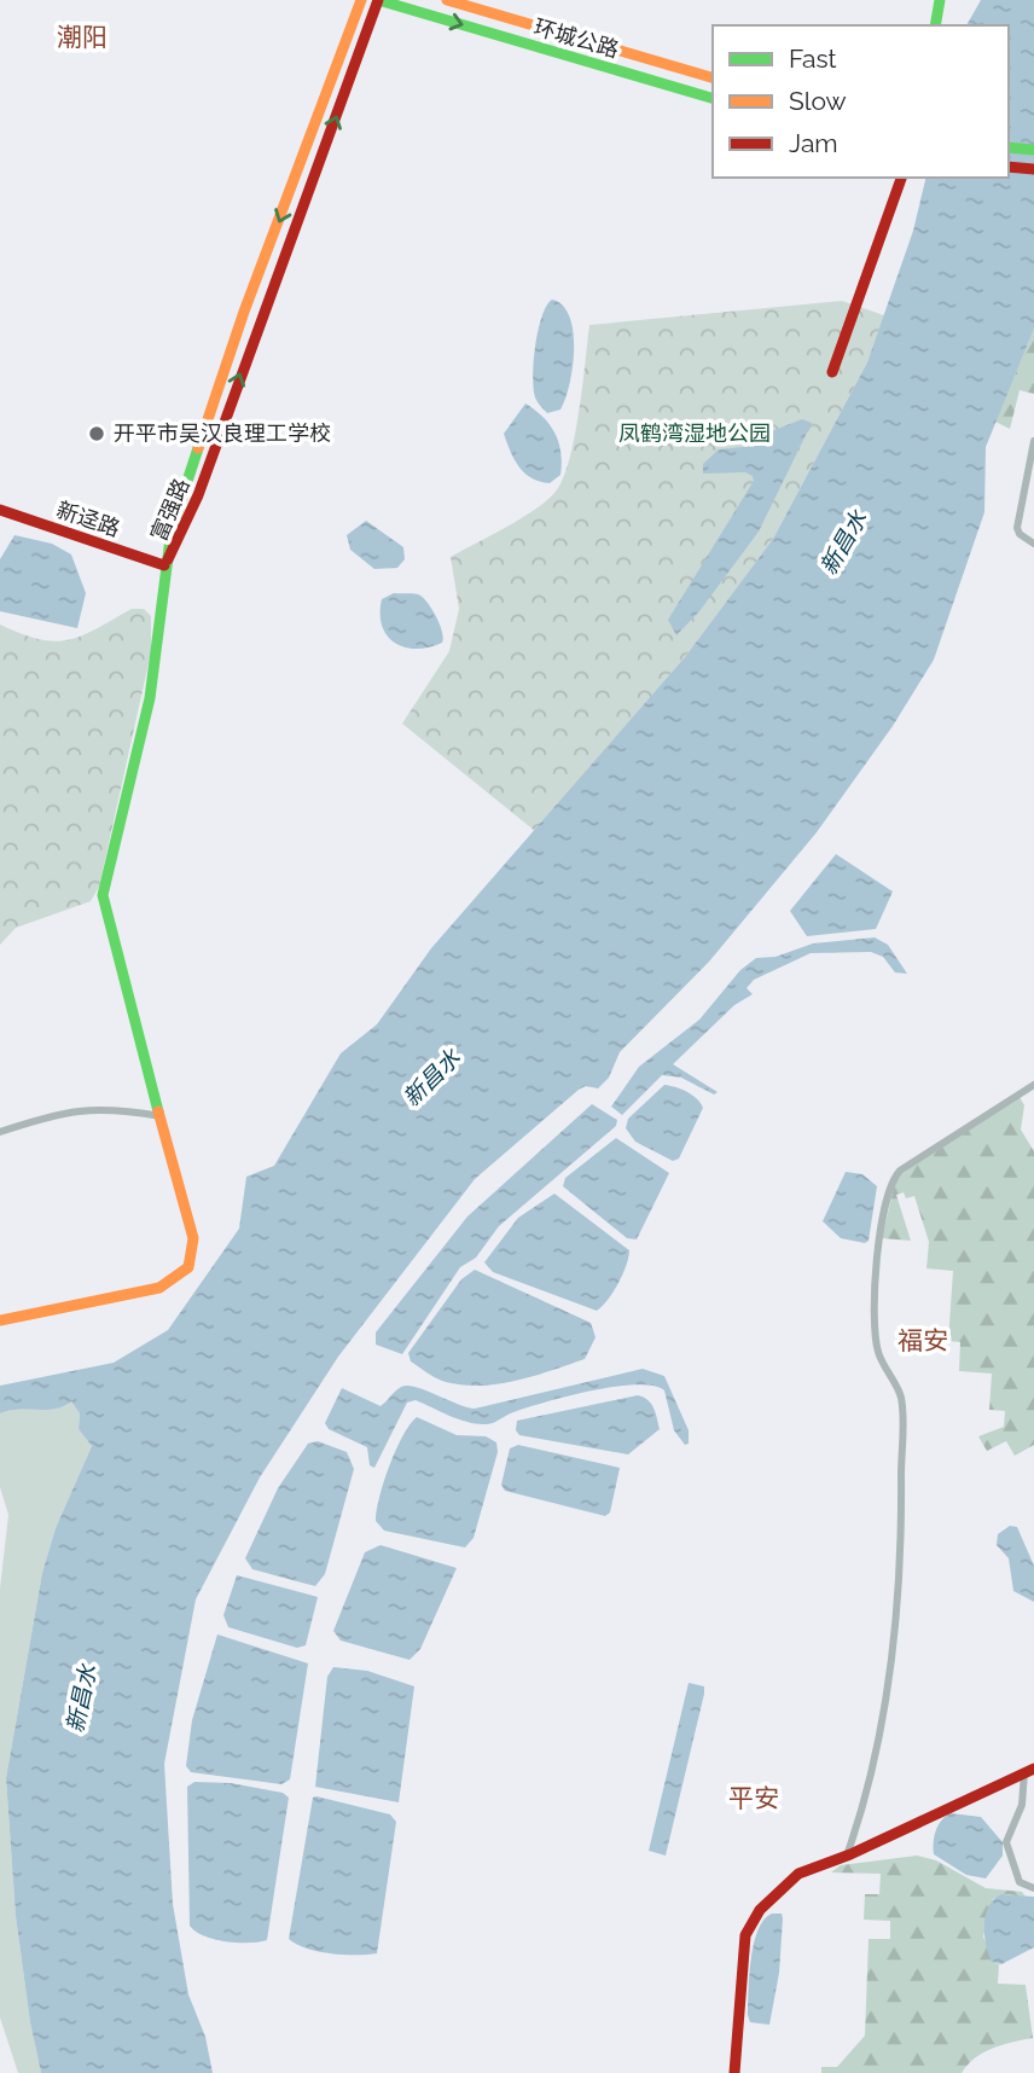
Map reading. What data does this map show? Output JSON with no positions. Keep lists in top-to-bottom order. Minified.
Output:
{"streets":{"main road":["环城公路","富强路","新迳路"]},"crossings":[["环城公路","富强路"],["富强路","新迳路"]],"districts":["潮阳","福安","平安"],"water":["新昌水"],"parks":["凤鹤湾湿地公园"],"places":["开平市吴汉良理工学校"],"legend":["Fast","Slow","Jam"]}
